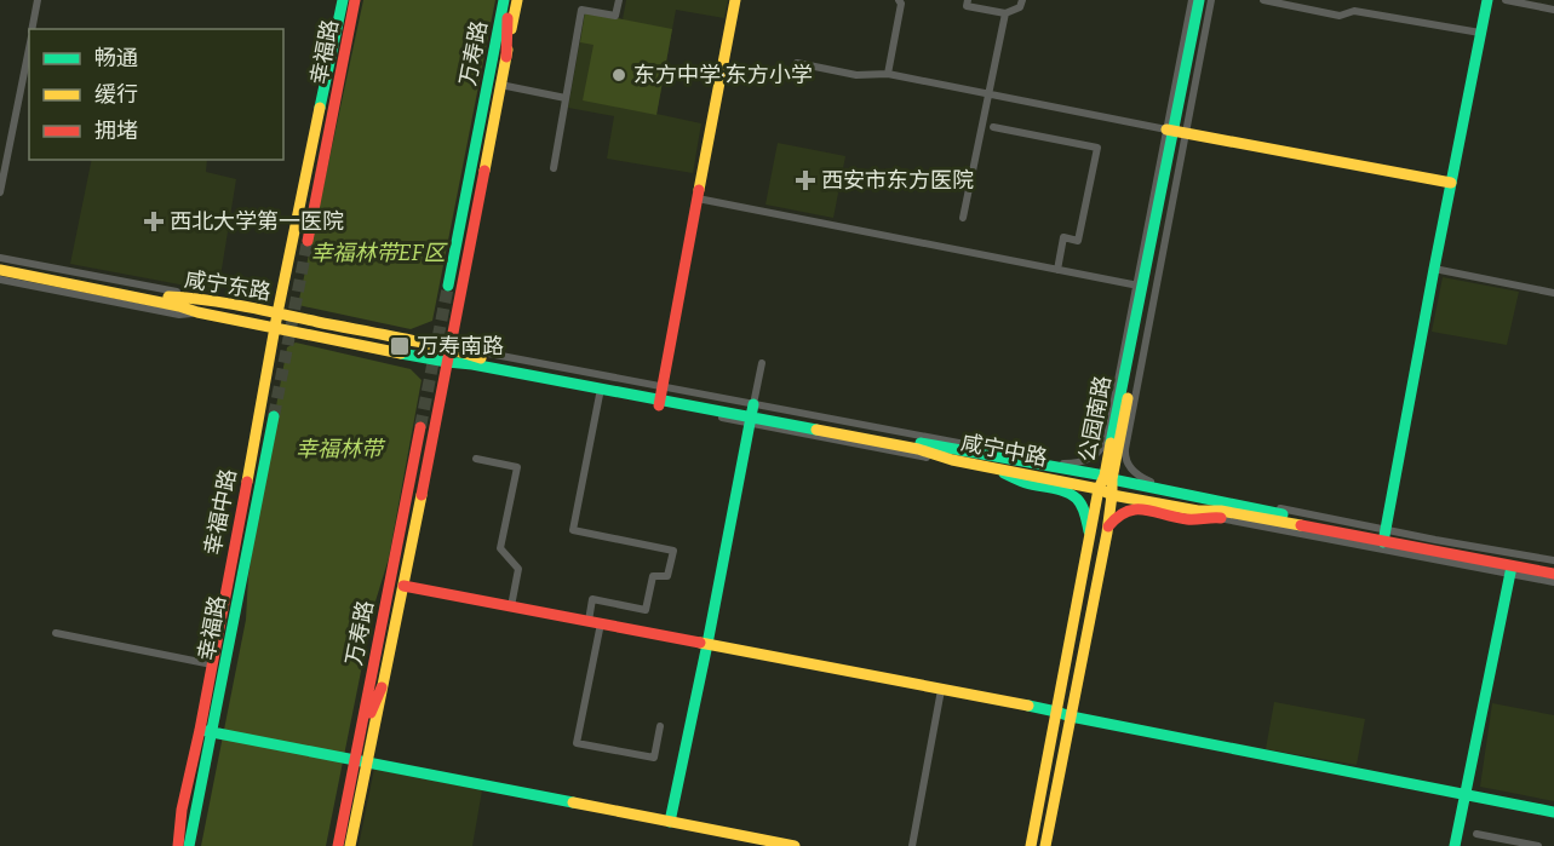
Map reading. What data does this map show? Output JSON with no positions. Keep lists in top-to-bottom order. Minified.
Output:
{"streets":{"main road":["幸福路","万寿路","咸宁东路","公园南路","咸宁中路","幸福中路"]},"crossings":[["幸福路","幸福中路"],["咸宁东路","咸宁中路"],["咸宁东路","幸福中路"],["公园南路","咸宁中路"]],"parks":["幸福林带EF区","幸福林带"],"places":{"other":["东方中学·东方小学"],"health":["西安市东方医院","西北大学第一医院"],"transit":["万寿南路"]},"legend":["畅通","缓行","拥堵"]}
